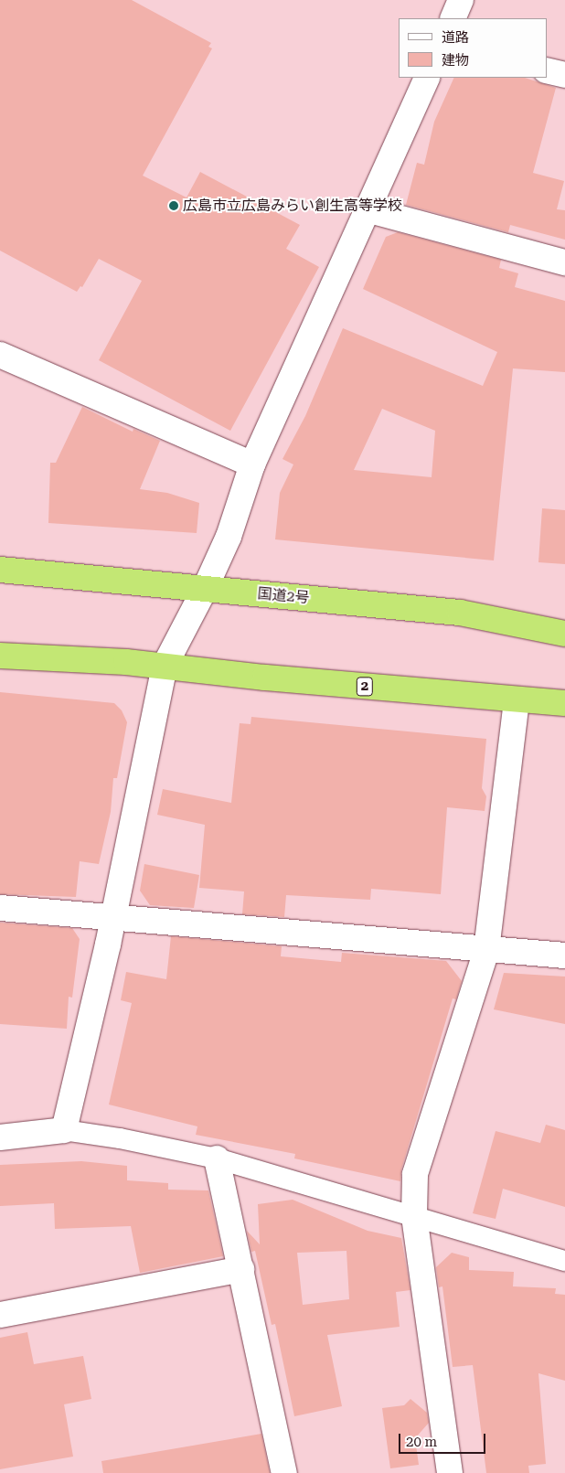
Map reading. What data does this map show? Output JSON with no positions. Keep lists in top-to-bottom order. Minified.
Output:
{"streets":{"highway":["国道2号","2"]},"places":["広島市立広島みらい創生高等学校"],"legend":["道路","建物"],"scale_bar":"20 m"}
